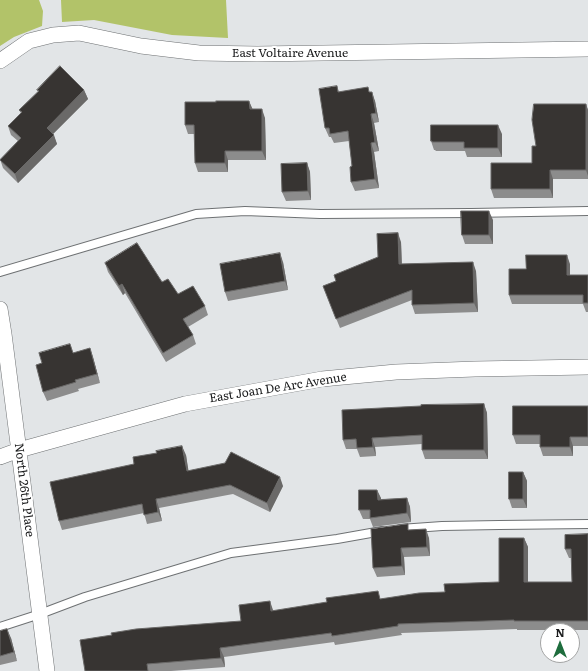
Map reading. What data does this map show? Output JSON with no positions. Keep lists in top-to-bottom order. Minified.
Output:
{"streets":{"street":["East Voltaire Avenue","East Joan De Arc Avenue","North 26th Place"]},"crossings":[["East Joan De Arc Avenue","North 26th Place"]],"north":"top"}
